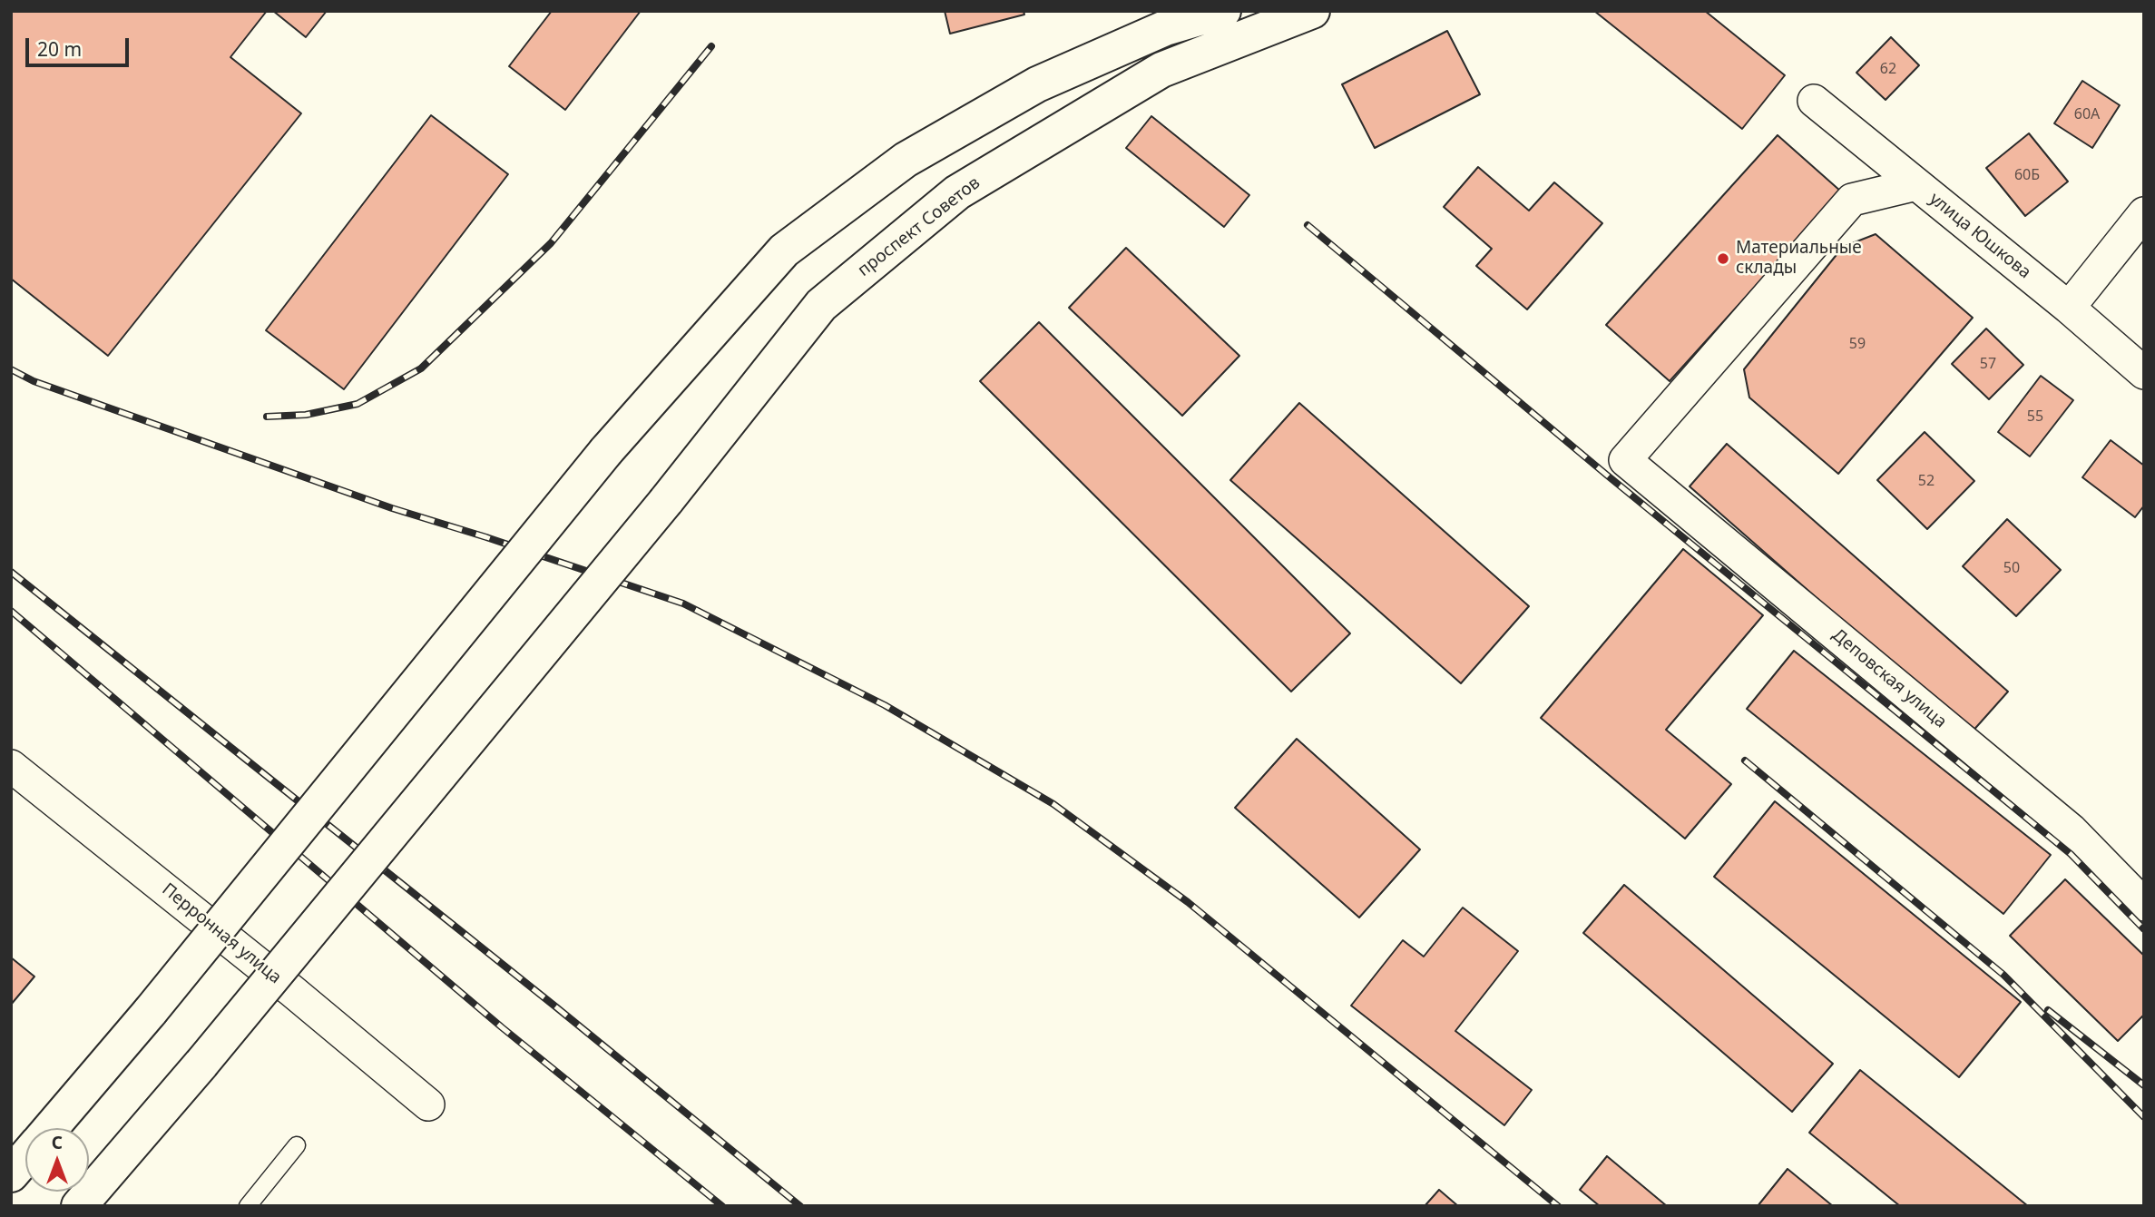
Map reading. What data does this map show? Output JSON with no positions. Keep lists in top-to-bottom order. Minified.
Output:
{"streets":{"main road":["проспект Советов"],"street":["улица Юшкова","Деповская улица","Перронная улица"]},"crossings":[["улица Юшкова","Деповская улица"]],"places":["Материальные склады"],"house_numbers":["62","60А","60Б","59","57","55","52","50"],"scale_bar":"20 m","north":"top"}
